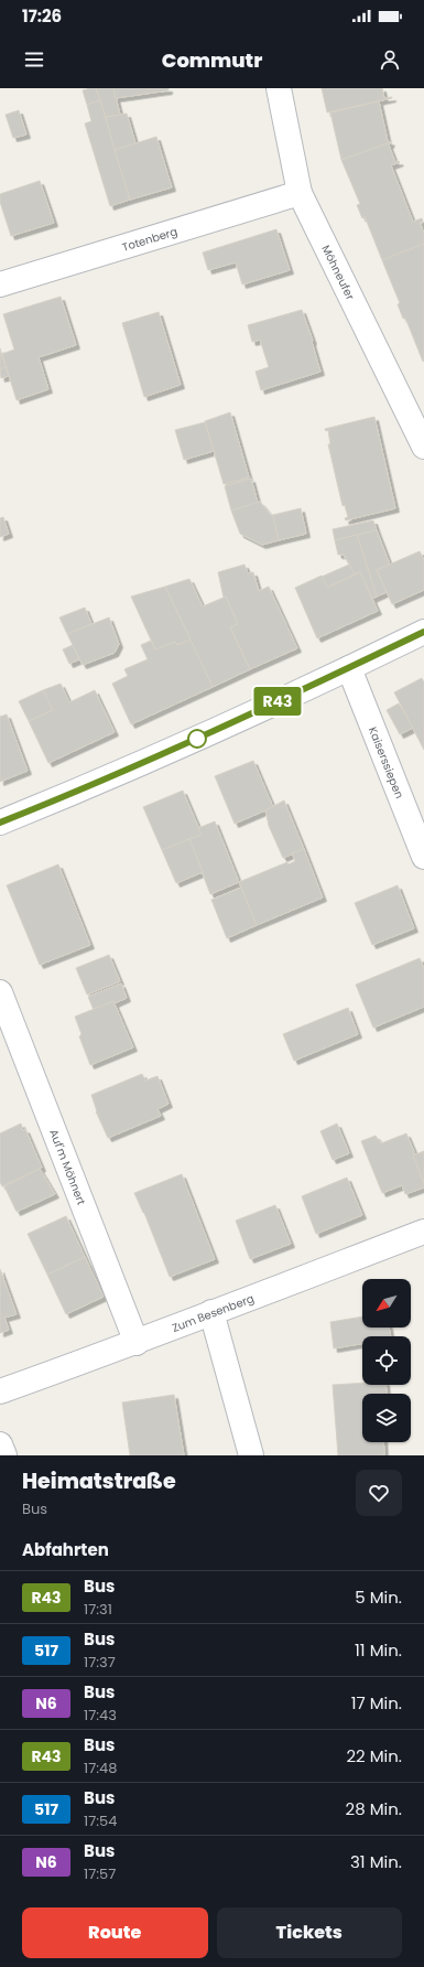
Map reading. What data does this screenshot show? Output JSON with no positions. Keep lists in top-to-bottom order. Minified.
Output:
{"streets":{"street":["Totenberg","Möhneufer","Kaiserssiepen","Auf'm Möhnert","Zum Besenberg"]},"crossings":[["Totenberg","Möhneufer"],["Auf'm Möhnert","Zum Besenberg"]],"lines":["bus line R43"],"north":"bottom left","page":{"status":"17:26","header":"Commutr","on_map":"R43","heading":[["Heimatstraße","Bus"],"Abfahrten"],"list":[{"mark":"R43","name":"Bus","note":"17:31","value":"5 Min."},{"mark":"517","name":"Bus","note":"17:37","value":"11 Min."},{"mark":"N6","name":"Bus","note":"17:43","value":"17 Min."},{"mark":"R43","name":"Bus","note":"17:48","value":"22 Min."},{"mark":"517","name":"Bus","note":"17:54","value":"28 Min."},{"mark":"N6","name":"Bus","note":"17:57","value":"31 Min."}],"buttons":["Route","Tickets"]}}
